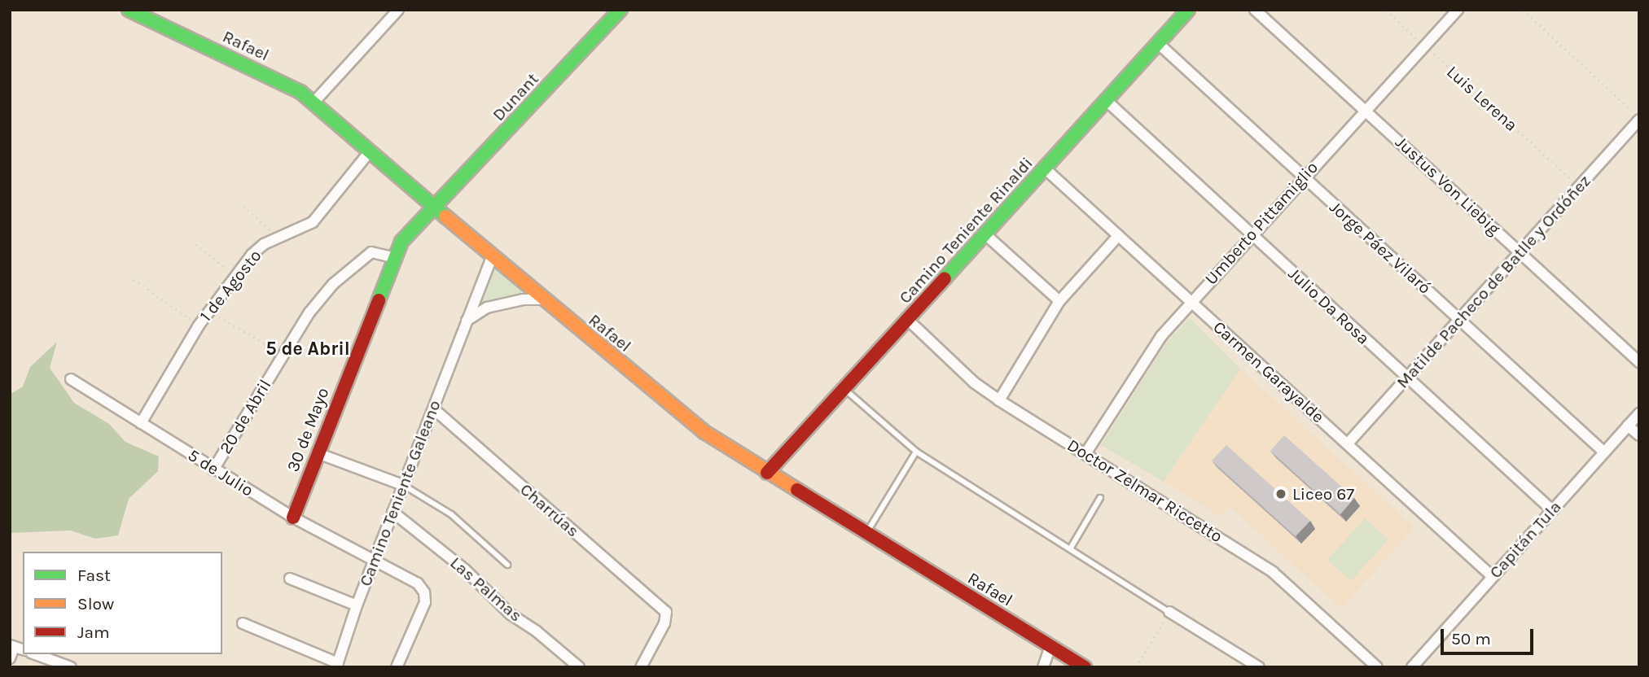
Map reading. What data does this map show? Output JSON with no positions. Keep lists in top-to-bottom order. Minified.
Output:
{"streets":{"street":["Rafael","Dunant","Justus Von Liebig","Umberto Pittamiglio","Camino Teniente Rinaldi","Jorge Páez Vilaró","Matilde Pacheco de Batlle y Ordóñez","1 de Agosto","Julio Da Rosa","Carmen Garayalde","20 de Abril","30 de Mayo","5 de Julio","Doctor Zelmar Riccetto","Camino Teniente Galeano","Charrúas","Capitán Tula","Las Palmas"],"path":["Luis Lerena"]},"crossings":[["Rafael","Dunant"],["Rafael","Camino Teniente Rinaldi"],["Rafael","1 de Agosto"],["Rafael","30 de Mayo"],["Rafael","Camino Teniente Galeano"],["Dunant","30 de Mayo"],["Luis Lerena","Umberto Pittamiglio"],["Luis Lerena","Matilde Pacheco de Batlle y Ordóñez"],["Justus Von Liebig","Umberto Pittamiglio"],["Justus Von Liebig","Matilde Pacheco de Batlle y Ordóñez"],["Umberto Pittamiglio","Jorge Páez Vilaró"],["Umberto Pittamiglio","Julio Da Rosa"],["Umberto Pittamiglio","Carmen Garayalde"],["Umberto Pittamiglio","Doctor Zelmar Riccetto"],["Camino Teniente Rinaldi","Jorge Páez Vilaró"],["Camino Teniente Rinaldi","Julio Da Rosa"],["Camino Teniente Rinaldi","Carmen Garayalde"],["Camino Teniente Rinaldi","Doctor Zelmar Riccetto"],["Jorge Páez Vilaró","Matilde Pacheco de Batlle y Ordóñez"],["Jorge Páez Vilaró","Capitán Tula"],["Matilde Pacheco de Batlle y Ordóñez","Julio Da Rosa"],["Matilde Pacheco de Batlle y Ordóñez","Carmen Garayalde"],["1 de Agosto","5 de Julio"],["Julio Da Rosa","Capitán Tula"],["Carmen Garayalde","Capitán Tula"],["20 de Abril","30 de Mayo"],["20 de Abril","5 de Julio"],["30 de Mayo","5 de Julio"],["5 de Julio","Camino Teniente Galeano"],["Camino Teniente Galeano","Charrúas"],["Camino Teniente Galeano","Las Palmas"]],"districts":["5 de Abril"],"places":["Liceo 67"],"legend":["Fast","Slow","Jam"],"scale_bar":"50 m"}
